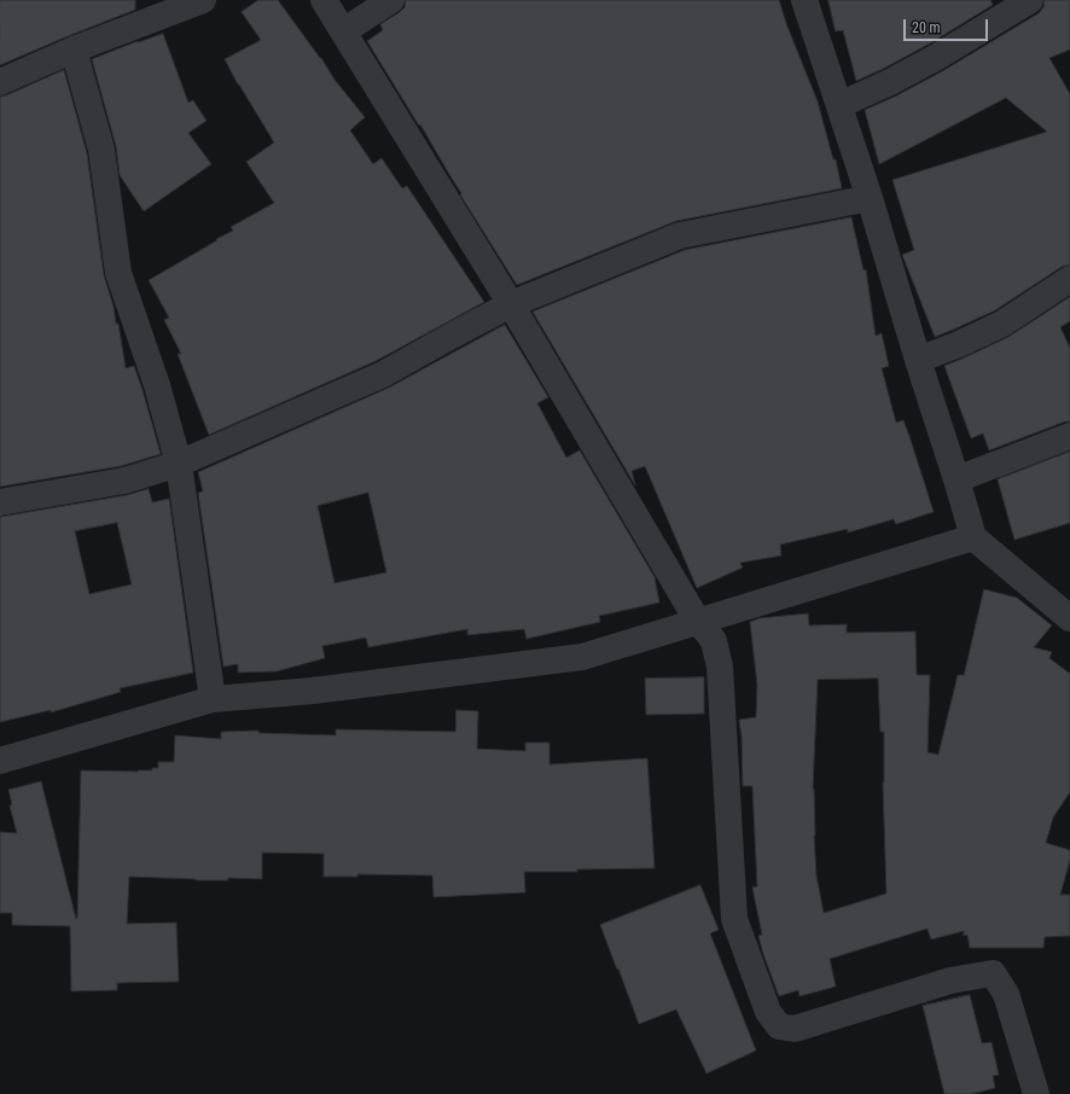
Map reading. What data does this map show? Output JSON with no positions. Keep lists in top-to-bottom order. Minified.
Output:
{"scale_bar":"20 m"}
